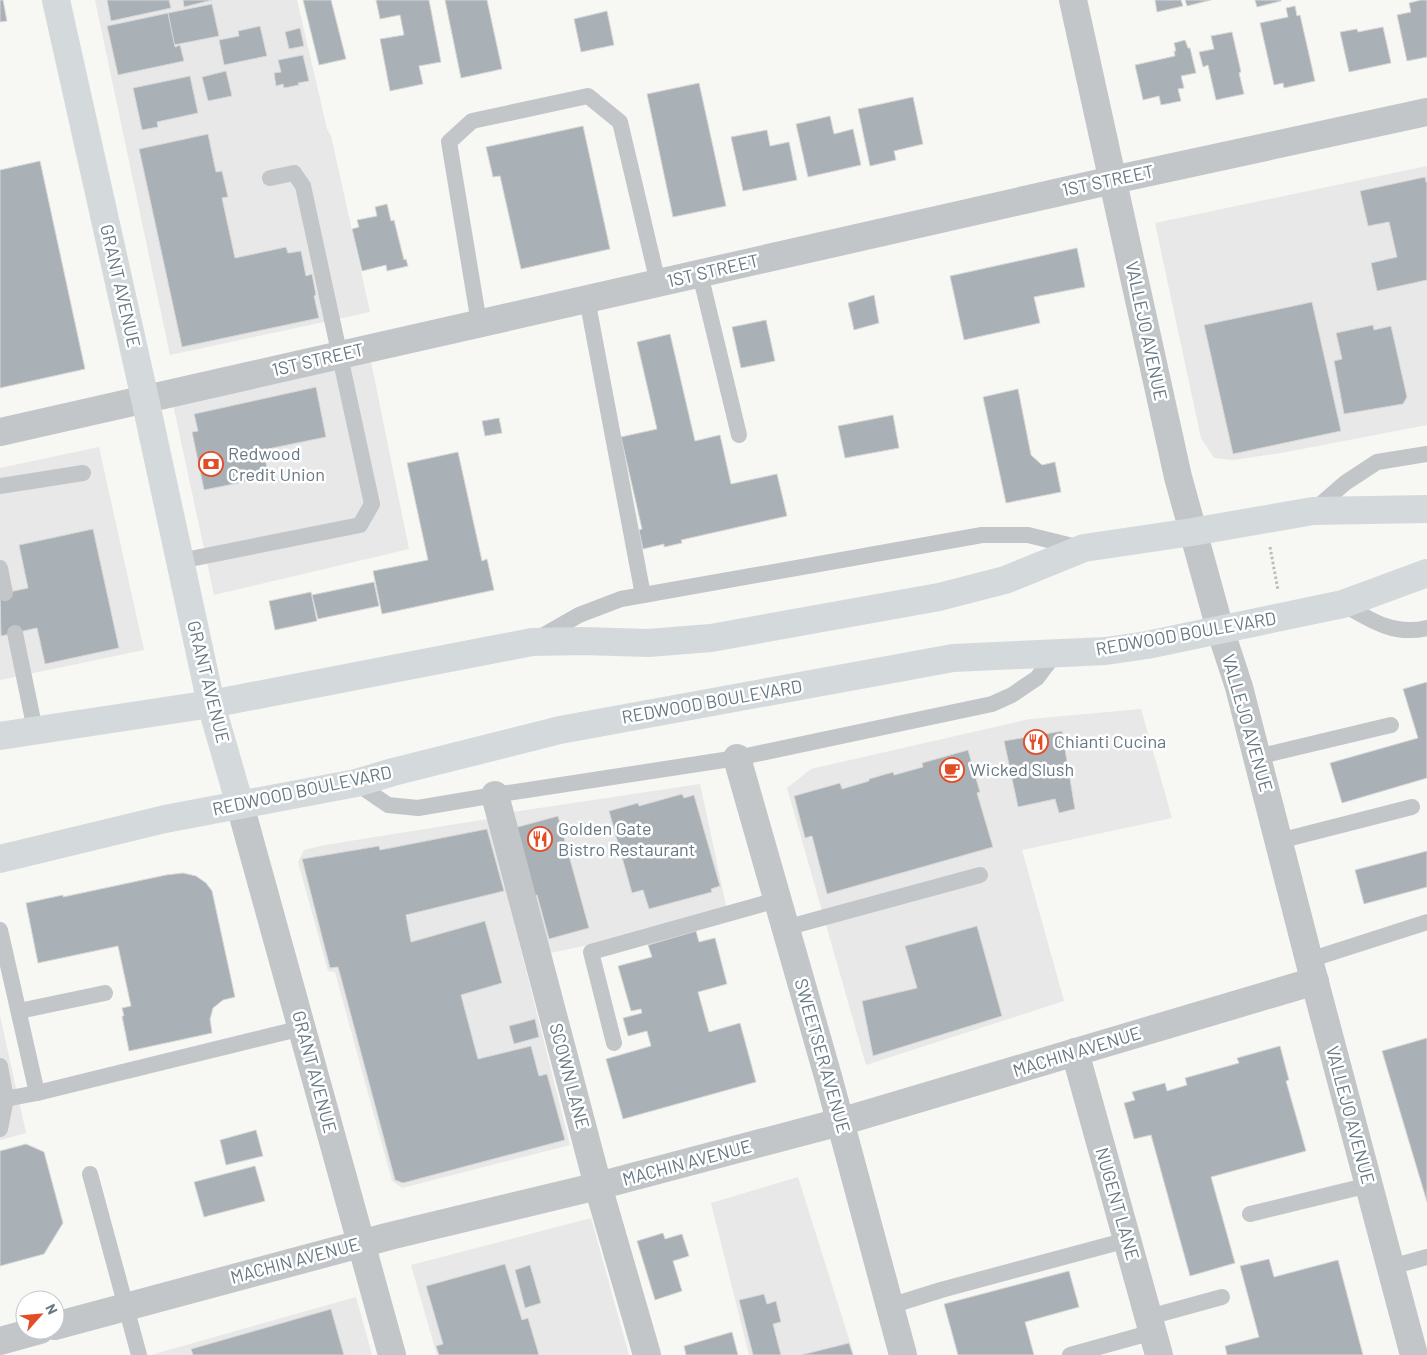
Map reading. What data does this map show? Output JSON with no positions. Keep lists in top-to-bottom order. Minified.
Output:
{"streets":{"main road":["GRANT AVENUE","REDWOOD BOULEVARD"],"street":["1ST STREET","VALLEJO AVENUE","MACHIN AVENUE","SWEETSER AVENUE","SCOWN LANE","NUGENT LANE"]},"crossings":[["1ST STREET","GRANT AVENUE"],["1ST STREET","VALLEJO AVENUE"],["GRANT AVENUE","REDWOOD BOULEVARD"],["GRANT AVENUE","MACHIN AVENUE"],["VALLEJO AVENUE","REDWOOD BOULEVARD"],["VALLEJO AVENUE","MACHIN AVENUE"],["MACHIN AVENUE","SWEETSER AVENUE"],["MACHIN AVENUE","SCOWN LANE"],["MACHIN AVENUE","NUGENT LANE"]],"places":{"bank":["Redwood Credit Union"],"restaurant":["Chianti Cucina","Golden Gate Bistro Restaurant"],"cafe":["Wicked Slush"]},"north":"top right"}
